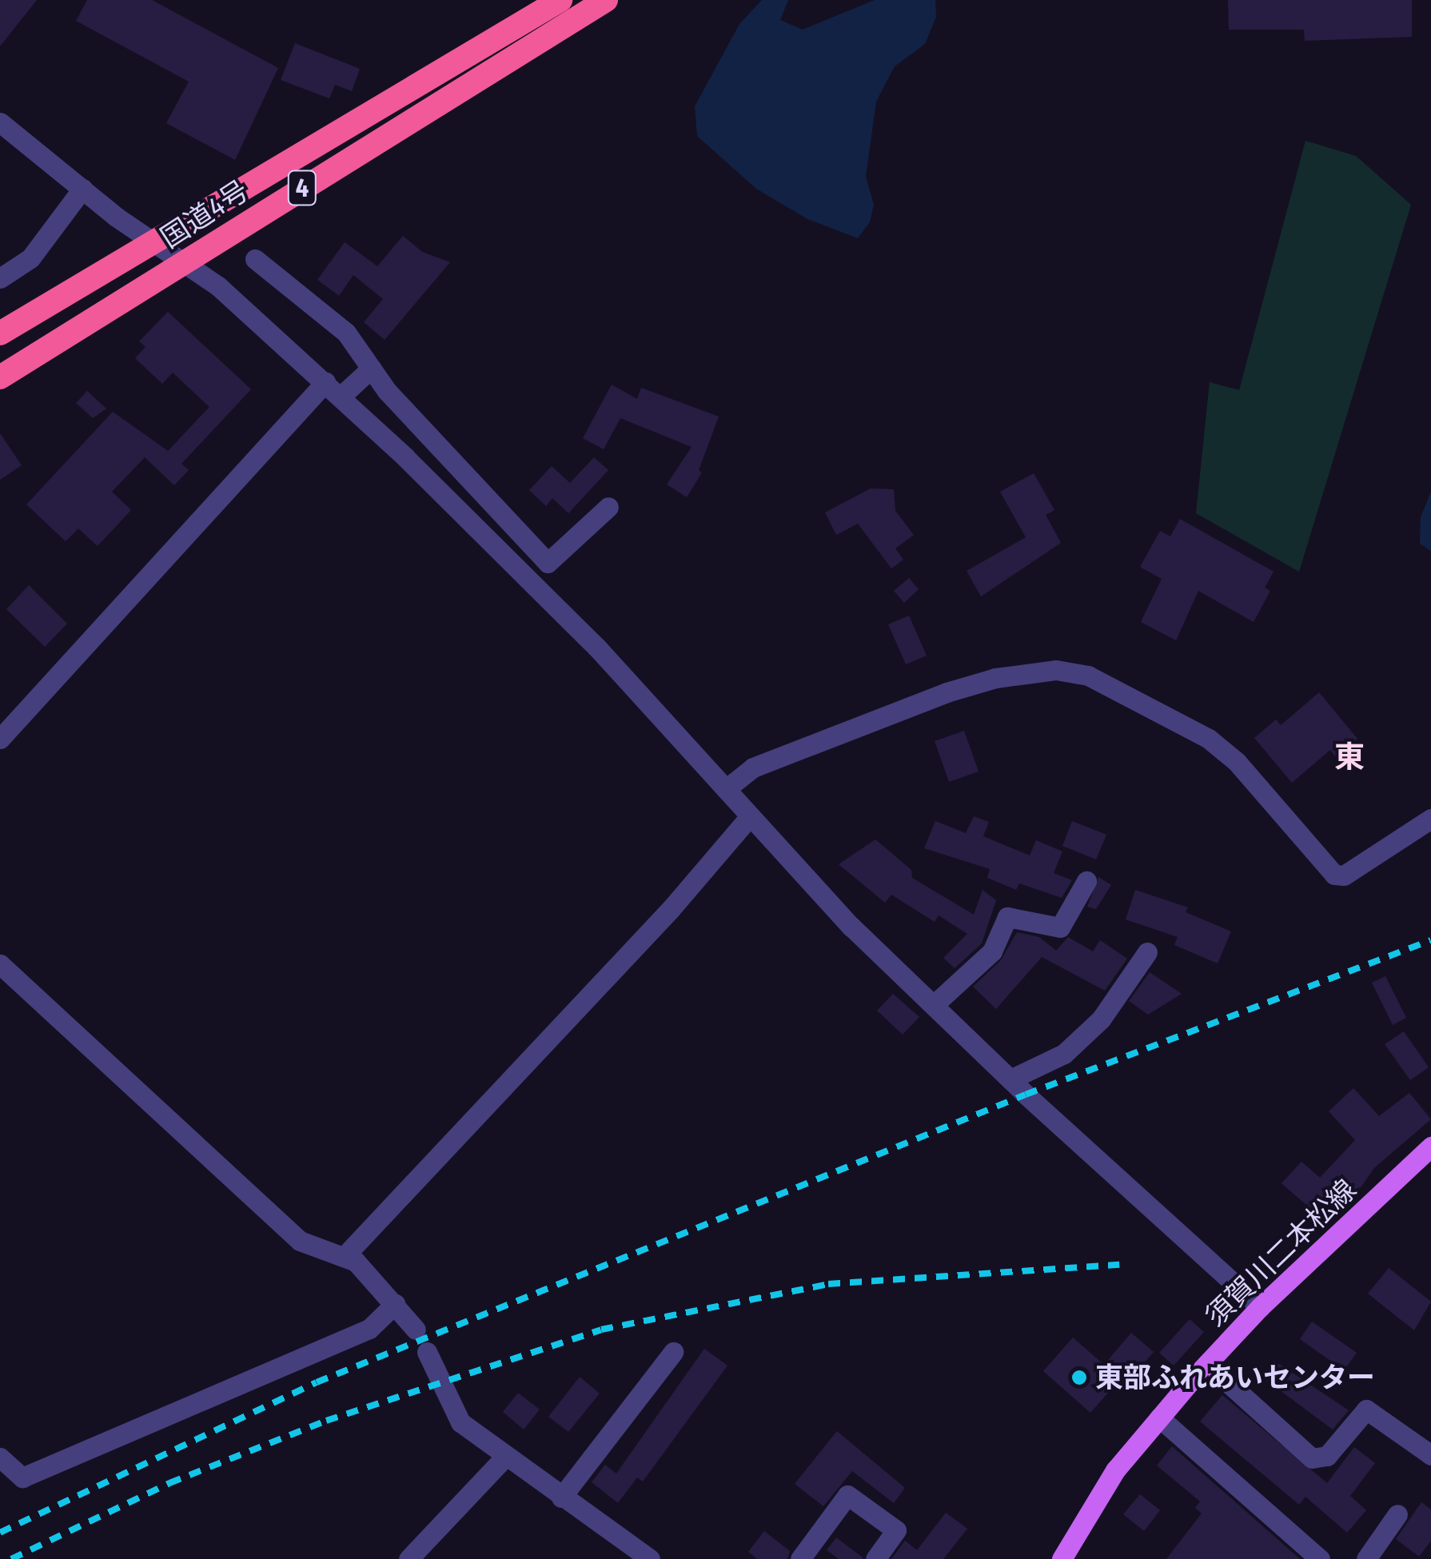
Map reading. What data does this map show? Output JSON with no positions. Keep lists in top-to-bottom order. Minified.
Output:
{"streets":{"highway":["4","国道4号"],"main road":["須賀川二本松線"]},"districts":["東"],"places":["東部ふれあいセンター"]}
